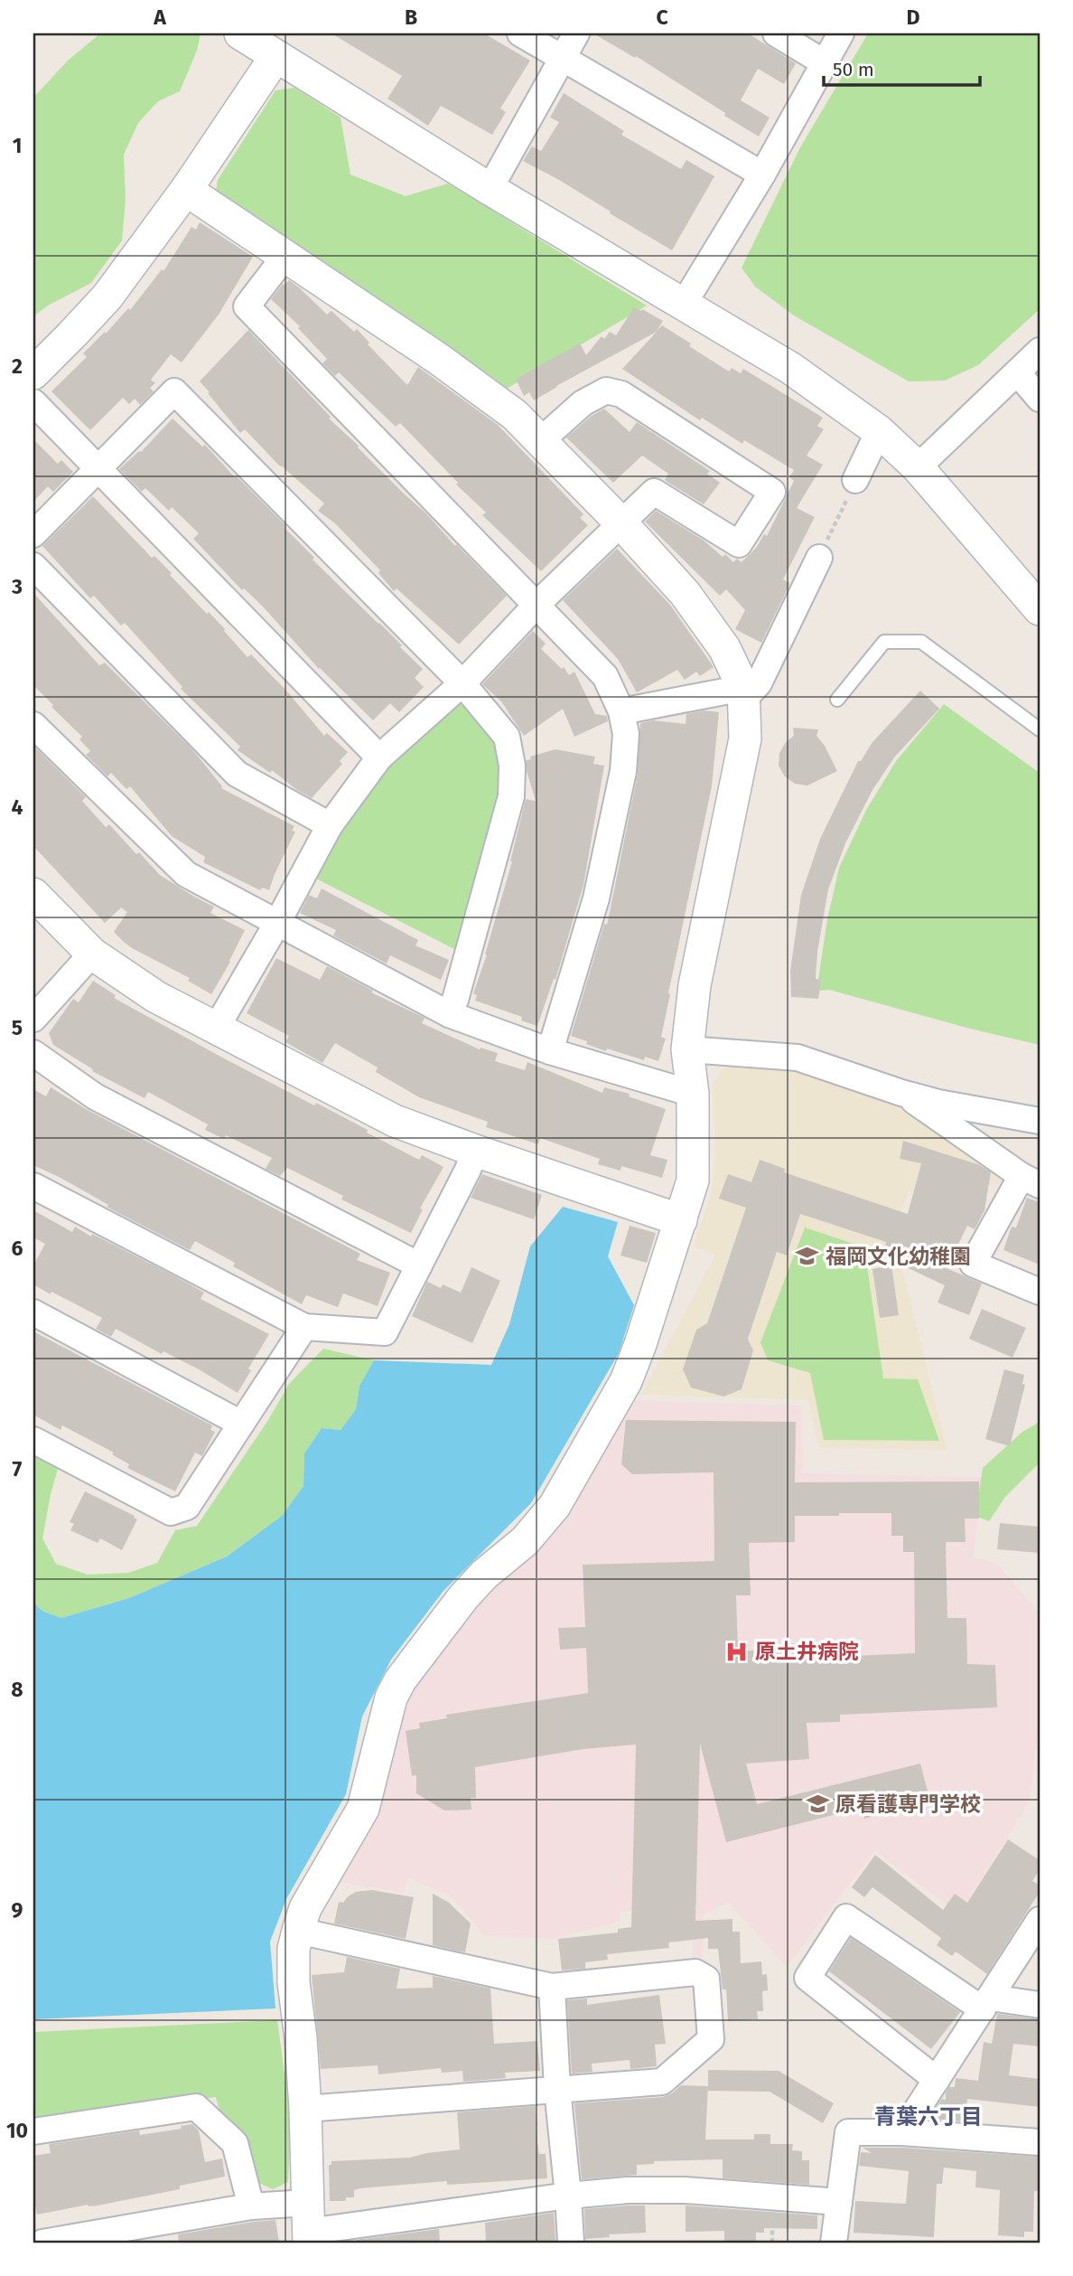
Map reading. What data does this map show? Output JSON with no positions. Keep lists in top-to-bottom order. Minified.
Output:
{"districts":["青葉六丁目"],"places":{"school or university":["福岡文化幼稚園","原看護専門学校"],"hospital":["原土井病院"]},"scale_bar":"50 m","grid":{"columns":["A","B","C","D"],"rows":["1","2","3","4","5","6","7","8","9","10"]}}
